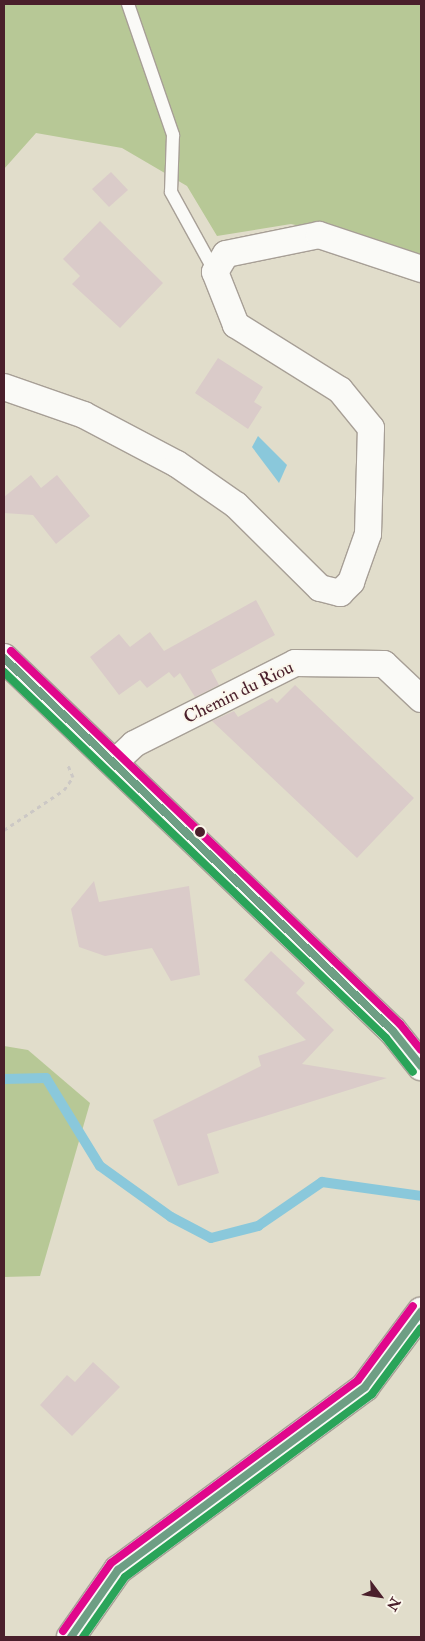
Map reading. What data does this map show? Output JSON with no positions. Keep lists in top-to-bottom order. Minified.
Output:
{"streets":{"street":["Chemin du Riou"]},"north":"bottom right"}
